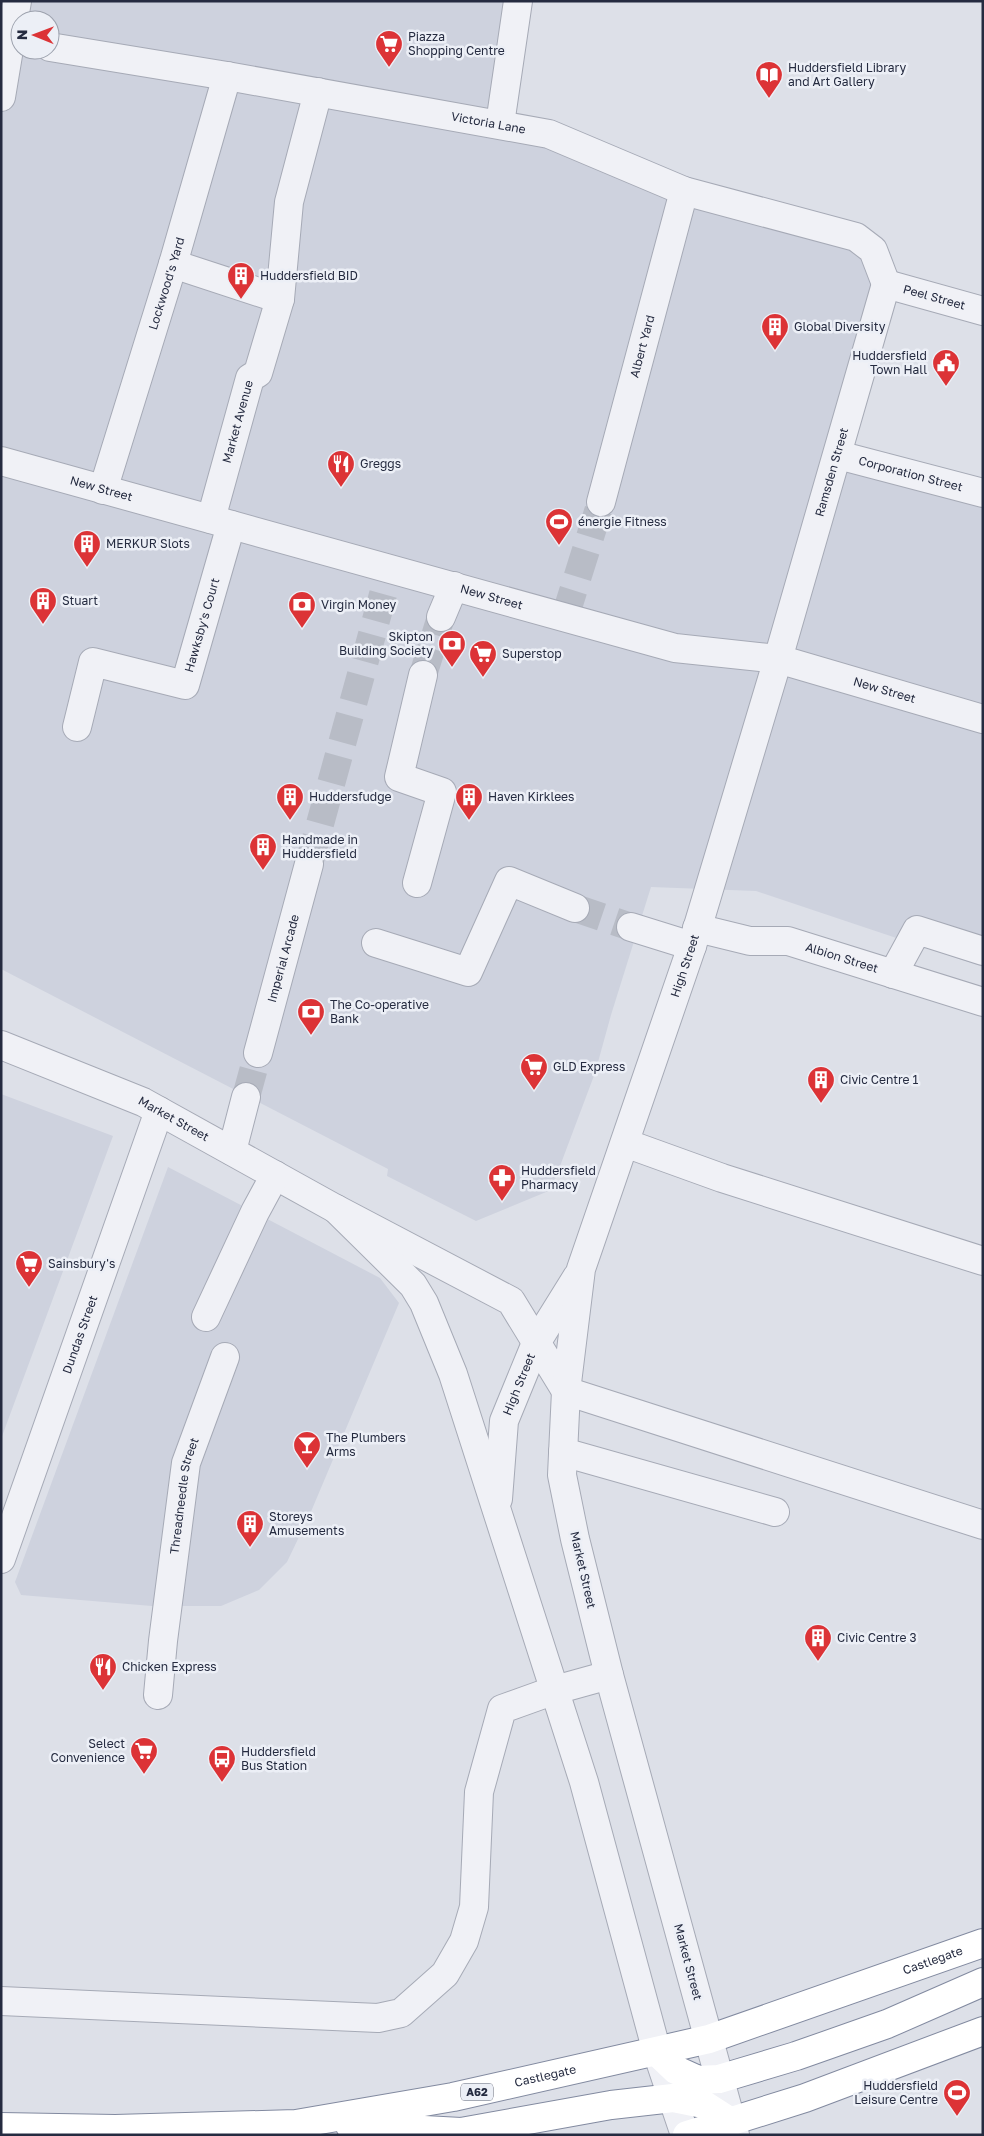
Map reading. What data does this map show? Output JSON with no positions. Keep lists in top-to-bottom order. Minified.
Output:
{"streets":{"highway":["Castlegate","A62"],"street":["Victoria Lane","Lockwood's Yard","Peel Street","Albert Yard","Market Avenue","Ramsden Street","Corporation Street","New Street","Hawksby's Court","Albion Street","Imperial Arcade","High Street","Market Street","Dundas Street","Threadneedle Street"]},"crossings":[["Victoria Lane","Lockwood's Yard"],["Victoria Lane","Peel Street"],["Victoria Lane","Albert Yard"],["Victoria Lane","Market Avenue"],["Victoria Lane","Ramsden Street"],["Lockwood's Yard","New Street"],["Peel Street","Ramsden Street"],["Market Avenue","New Street"],["Market Avenue","Hawksby's Court"],["Ramsden Street","Corporation Street"],["Ramsden Street","New Street"],["Ramsden Street","High Street"],["New Street","Hawksby's Court"],["New Street","High Street"],["Albion Street","High Street"],["High Street","Market Street"],["Market Street","Dundas Street"],["Market Street","Castlegate"]],"places":{"supermarket":["Piazza Shopping Centre","Superstop","GLD Express","Sainsbury's","Select Convenience"],"library":["Huddersfield Library and Art Gallery"],"building":["Huddersfield BID","Global Diversity","MERKUR Slots","Stuart","Huddersfudge","Haven Kirklees","Handmade in Huddersfield","Civic Centre 1","Storeys Amusements","Civic Centre 3"],"public building":["Huddersfield Town Hall"],"restaurant":["Greggs","Chicken Express"],"sports":["énergie Fitness","Huddersfield Leisure Centre"],"bank":["Virgin Money","Skipton Building Society","The Co-operative Bank"],"pharmacy":["Huddersfield Pharmacy"],"bar":["The Plumbers Arms"],"bus stop":["Huddersfield Bus Station"]},"north":"left"}
